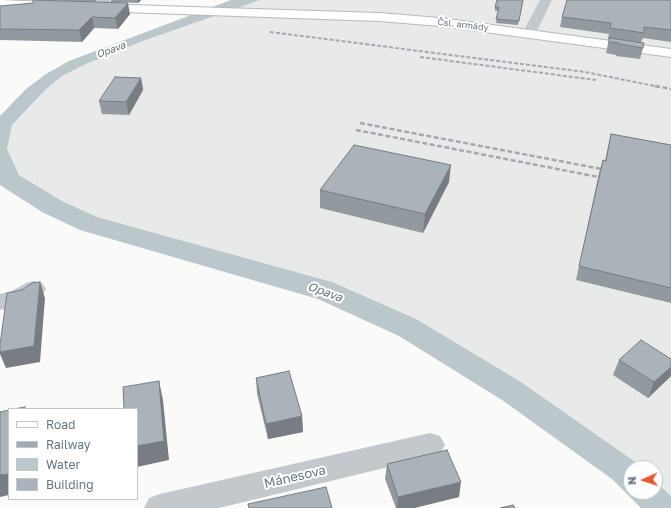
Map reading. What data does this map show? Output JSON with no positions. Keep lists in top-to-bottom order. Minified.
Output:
{"streets":{"main road":["Čsl. armády"],"street":["Mánesova"]},"water":["Opava"],"legend":["Road","Railway","Water","Building"],"north":"left"}
